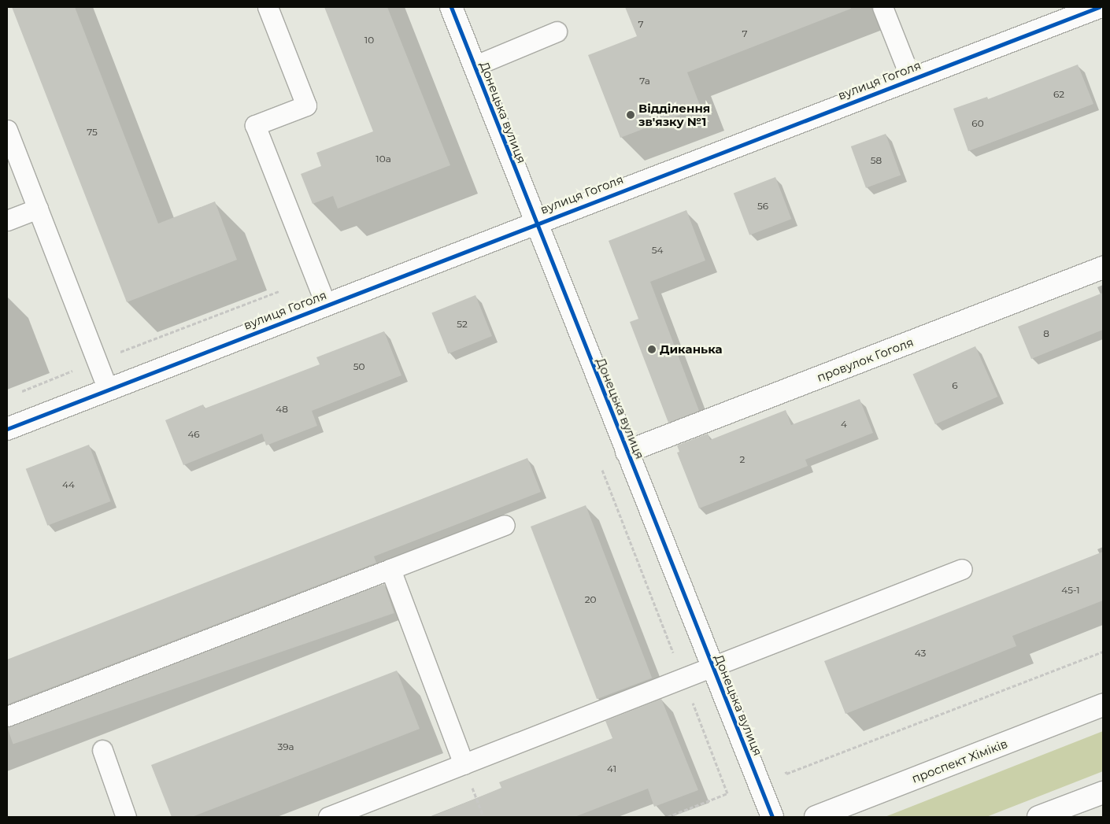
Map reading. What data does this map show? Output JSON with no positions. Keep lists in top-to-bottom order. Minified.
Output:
{"streets":{"street":["вулиця Гоголя","Донецька вулиця","провулок Гоголя","проспект Хіміків"]},"crossings":[["вулиця Гоголя","Донецька вулиця"],["Донецька вулиця","провулок Гоголя"]],"places":["Відділення зв'язку №1","Диканька"],"house_numbers":["7","7","10","7а","62","60","75","10а","58","56","54","52","8","50","6","48","4","46","2","44","45-1","20","43","39а","41"]}
